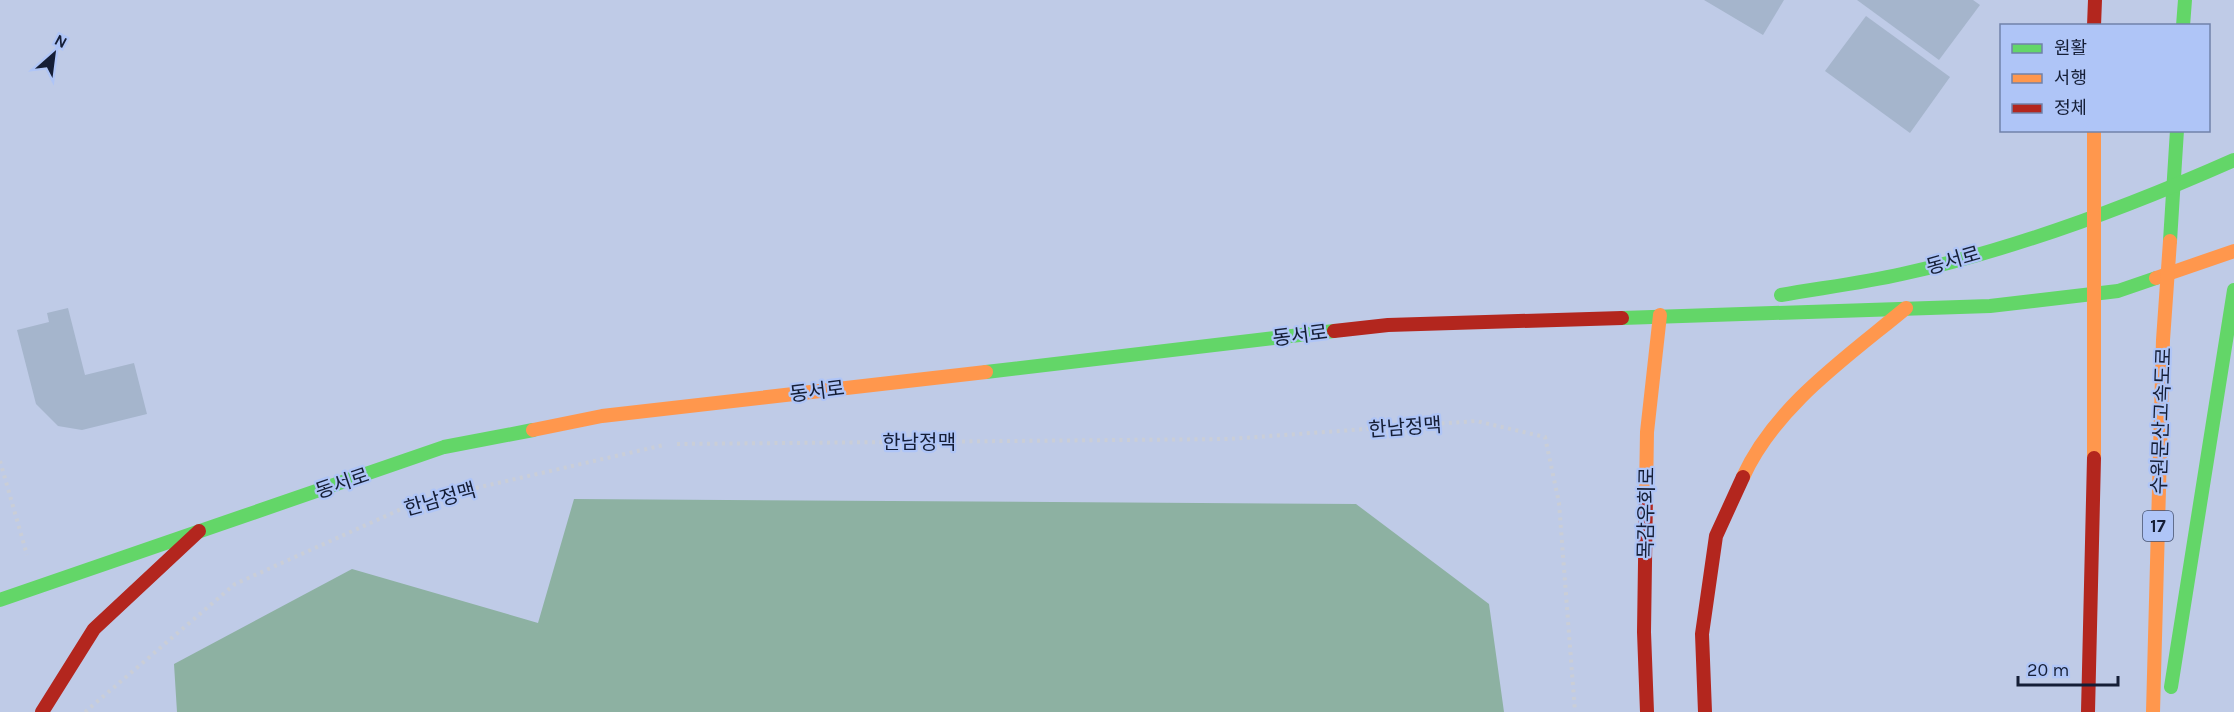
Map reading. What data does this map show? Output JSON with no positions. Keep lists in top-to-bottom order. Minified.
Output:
{"streets":{"main road":["동서로","수원문산고속도로","목감우회로","17"],"path":["한남정맥"]},"crossings":[["동서로","목감우회로"]],"legend":["원활","서행","정체"],"scale_bar":"20 m","north":"top right"}
